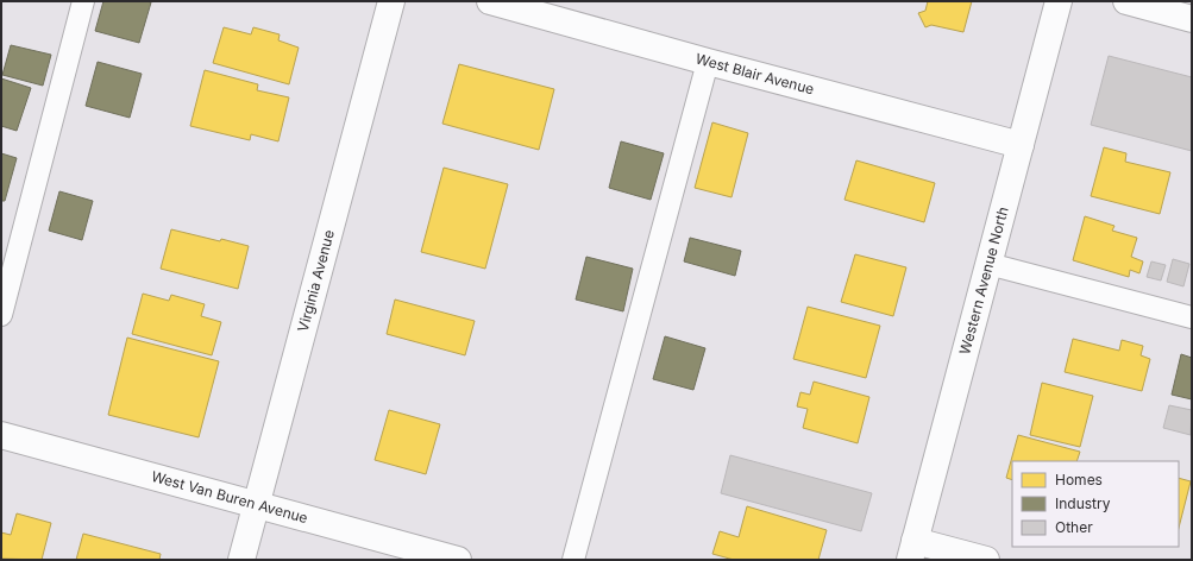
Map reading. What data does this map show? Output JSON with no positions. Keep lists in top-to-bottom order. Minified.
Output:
{"streets":{"street":["West Blair Avenue","Virginia Avenue","Western Avenue North","West Van Buren Avenue"]},"crossings":[["West Blair Avenue","Western Avenue North"],["Virginia Avenue","West Van Buren Avenue"]],"legend":["Homes","Industry","Other"]}
